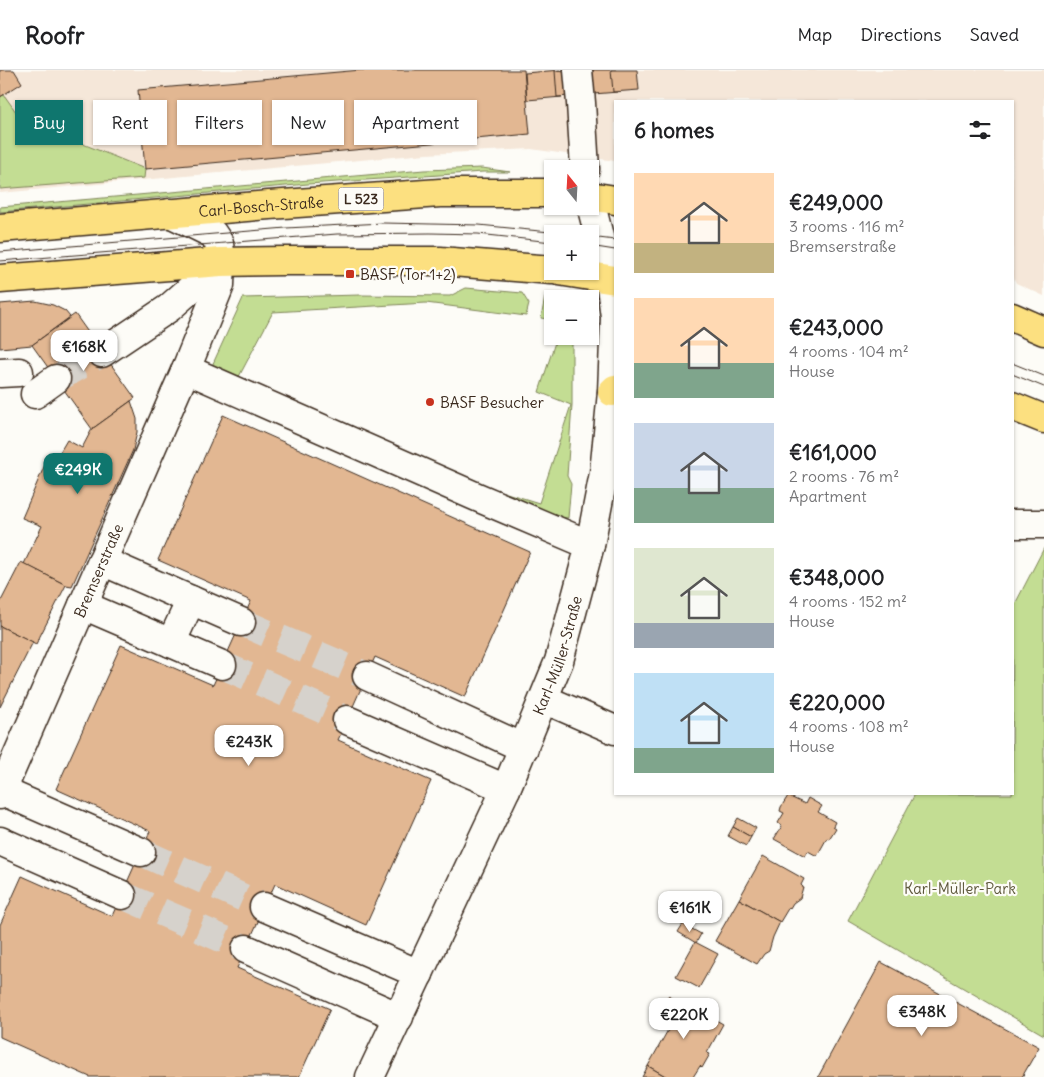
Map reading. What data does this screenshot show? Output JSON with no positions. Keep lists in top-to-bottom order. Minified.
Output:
{"streets":{"main road":["L 523","Carl-Bosch-Straße"],"street":["Bremserstraße","Karl-Müller-Straße"]},"crossings":[["Carl-Bosch-Straße","Bremserstraße"]],"parks":["Karl-Müller-Park"],"places":{"transit":["BASF (Tor 1+2)"],"other":["BASF Besucher"]},"north":"top","page":{"header":"Roofr","nav":["Map","Directions","Saved"],"chip":["Buy","Rent","Filters","New","Apartment"],"heading":"6 homes","map_buttons":["+","−"],"list":[{"name":"€249,000","note":"3 rooms · 116 m² · Bremserstraße"},{"name":"€243,000","note":"4 rooms · 104 m² · House"},{"name":"€161,000","note":"2 rooms · 76 m² · Apartment"},{"name":"€348,000","note":"4 rooms · 152 m² · House"},{"name":"€220,000","note":"4 rooms · 108 m² · House"}],"price":["€168K","€249K","€243K","€161K","€348K","€220K"]}}
